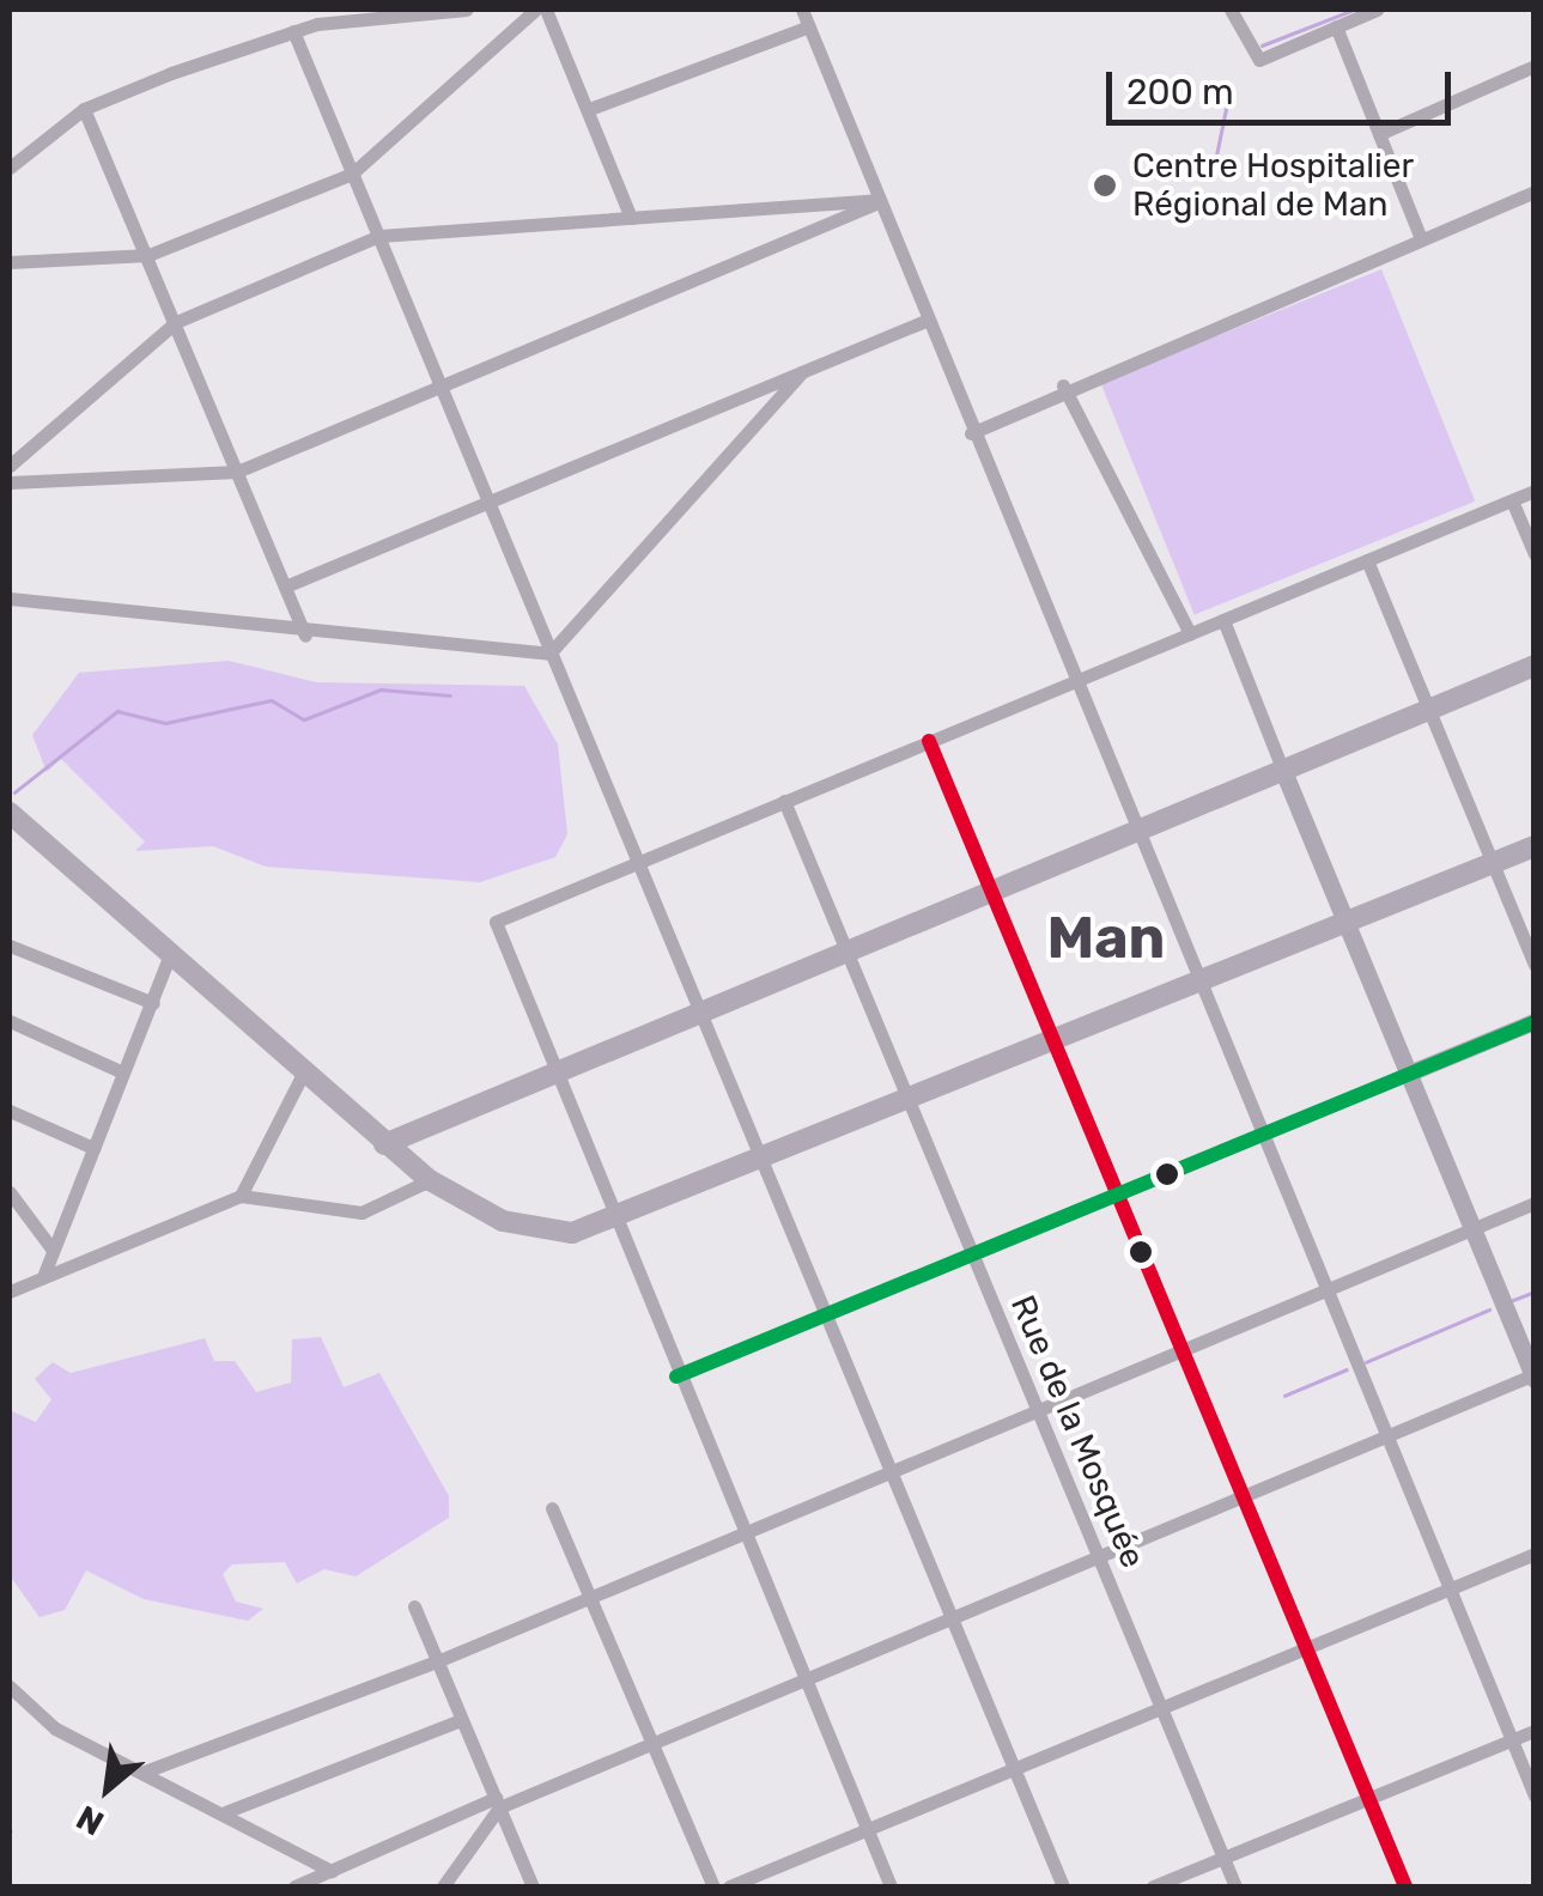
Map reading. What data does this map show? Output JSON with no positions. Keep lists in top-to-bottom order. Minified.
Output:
{"streets":{"street":["Rue de la Mosquée"]},"districts":["Man"],"places":["Centre Hospitalier Régional de Man"],"scale_bar":"200 m","north":"bottom left"}
